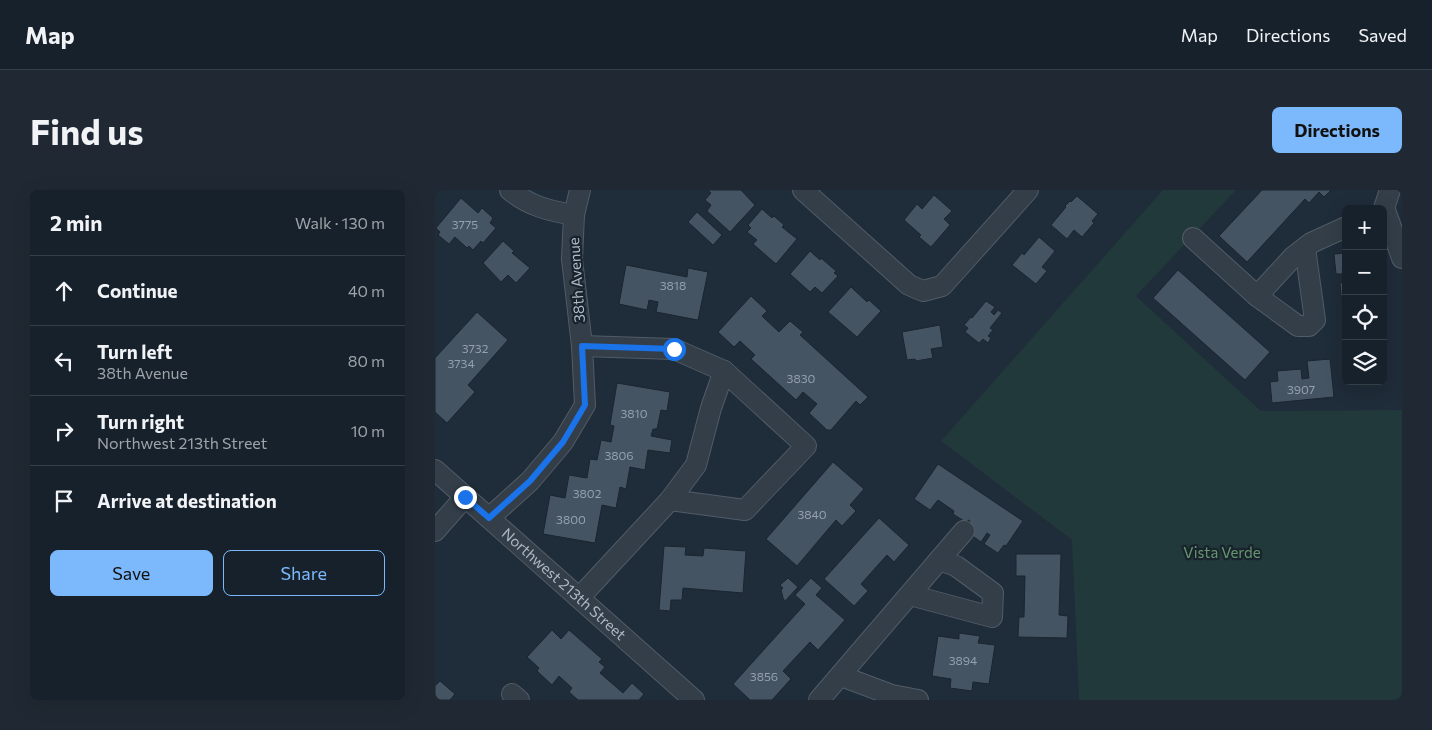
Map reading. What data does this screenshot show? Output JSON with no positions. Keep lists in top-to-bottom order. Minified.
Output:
{"streets":{"street":["38th Avenue","Northwest 213th Street"]},"crossings":[["38th Avenue","Northwest 213th Street"]],"parks":["Vista Verde"],"house_numbers":["3775","3818","3732","3734","3830","3907","3810","3806","3802","3840","3800","3894","3856"],"page":{"header":"Map","nav":["Map","Directions","Saved"],"buttons":["Directions",["Save","Share"]],"title":"Find us","heading":["2 min","Walk · 130 m"],"map_buttons":["+","−"],"list":[["Continue","40 m"],["Turn left","38th Avenue","80 m"],["Turn right","Northwest 213th Street","10 m"],"Arrive at destination"]}}
